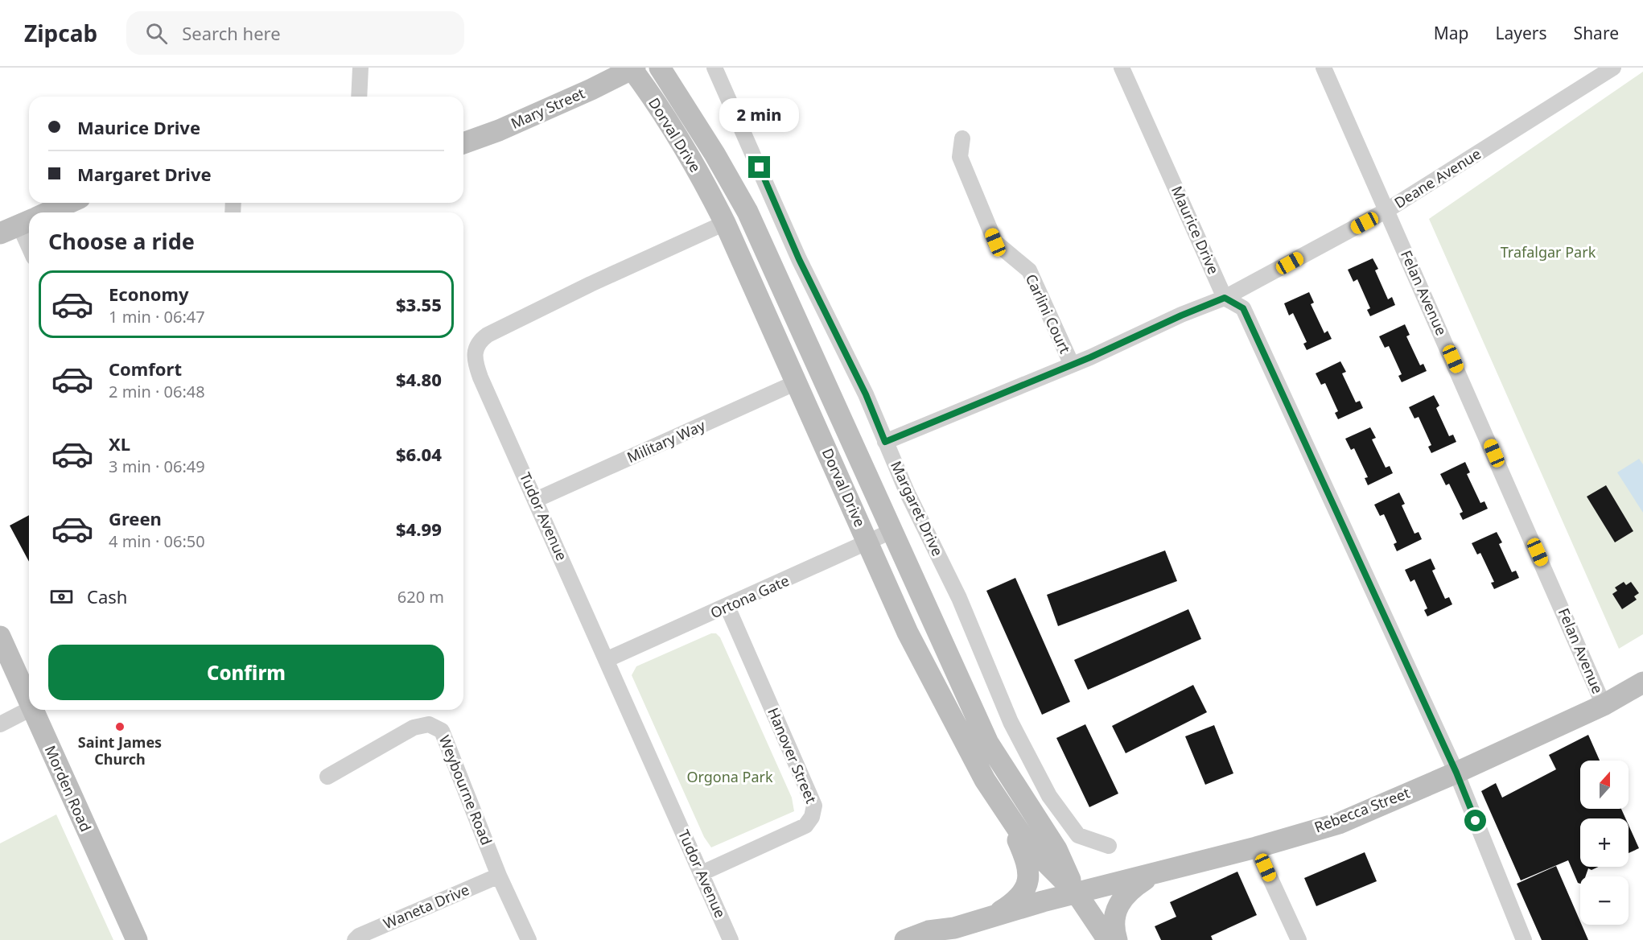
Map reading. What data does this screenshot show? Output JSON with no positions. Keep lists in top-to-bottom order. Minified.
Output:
{"streets":{"main road":["Mary Street","Dorval Drive","Morden Road","Rebecca Street"],"street":["Deane Avenue","Maurice Drive","Felan Avenue","Carlini Court","Military Way","Margaret Drive","Tudor Avenue","Ortona Gate","Hanover Street","Weybourne Road","Waneta Drive"]},"crossings":[["Mary Street","Dorval Drive"],["Dorval Drive","Military Way"],["Dorval Drive","Tudor Avenue"],["Dorval Drive","Ortona Gate"],["Dorval Drive","Rebecca Street"],["Deane Avenue","Maurice Drive"],["Deane Avenue","Felan Avenue"],["Deane Avenue","Carlini Court"],["Deane Avenue","Margaret Drive"],["Felan Avenue","Rebecca Street"],["Military Way","Tudor Avenue"],["Tudor Avenue","Ortona Gate"],["Tudor Avenue","Hanover Street"],["Ortona Gate","Hanover Street"],["Weybourne Road","Waneta Drive"]],"parks":["Trafalgar Park","Orgona Park"],"places":["Saint James Church"],"north":"top","page":{"header":"Zipcab","search":"Search here","nav":["Map","Layers","Share"],"banner":["Maurice Drive","Margaret Drive"],"bubble":"2 min","heading":"Choose a ride","list":[{"name":"Economy","note":"1 min · 06:47","value":"$3.55"},{"name":"Comfort","note":"2 min · 06:48","value":"$4.80"},{"name":"XL","note":"3 min · 06:49","value":"$6.04"},{"name":"Green","note":"4 min · 06:50","value":"$4.99"}],"pay":["Cash","620 m"],"buttons":"Confirm","map_buttons":["+","−"]}}
